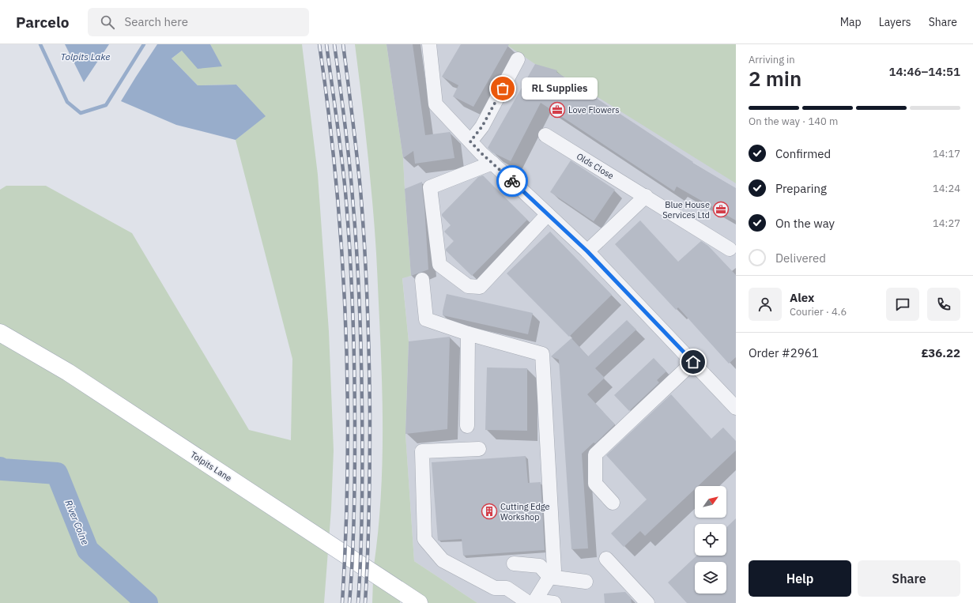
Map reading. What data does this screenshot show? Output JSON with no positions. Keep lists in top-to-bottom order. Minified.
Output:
{"streets":{"main road":["Tolpits Lane"],"street":["Olds Close"]},"water":["Tolpits Lake","River Colne"],"places":{"other":["RL Supplies"],"office":["Love Flowers","Blue House Services Ltd"],"building":["Cutting Edge Workshop"]},"north":"top right","page":{"header":"Parcelo","search":"Search here","nav":["Map","Layers","Share"],"heading":["2 min","Arriving in","14:46–14:51"],"panel":["Alex","Courier · 4.6","Order #2961","£36.22"],"bubble":"RL Supplies","bar":"On the way · 140 m","list":[["Confirmed","14:17"],["Preparing","14:24"],["On the way","14:27"],"Delivered"],"buttons":["Help","Share"]}}
